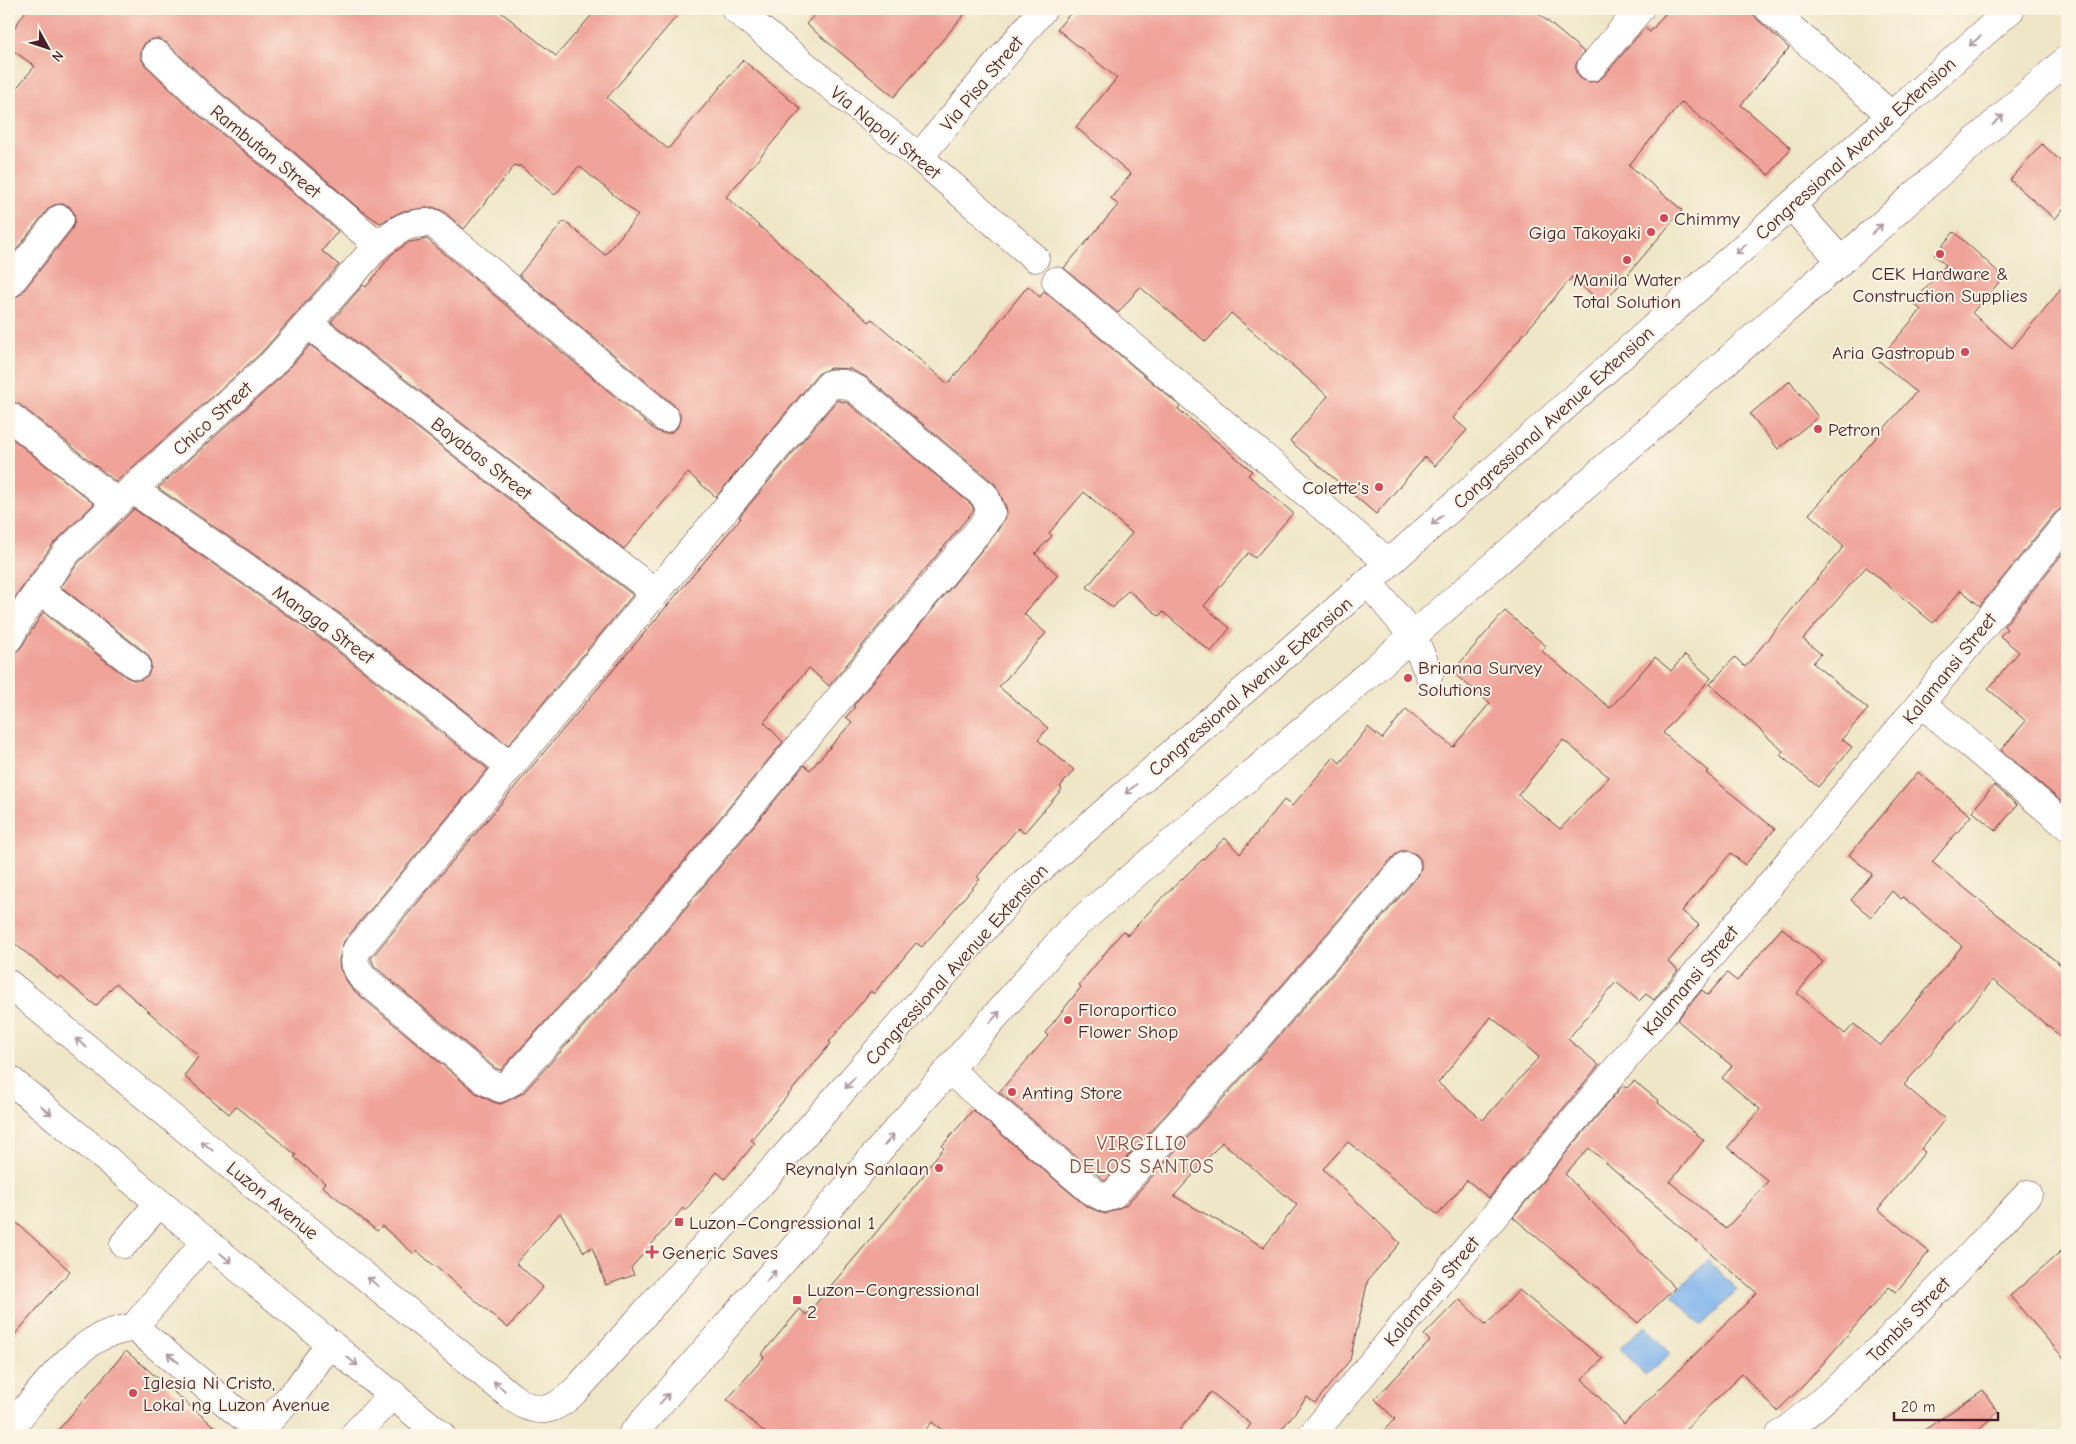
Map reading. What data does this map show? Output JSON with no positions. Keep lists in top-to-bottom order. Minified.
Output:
{"streets":{"street":["Via Pisa Street","Via Napoli Street","Congressional Avenue Extension","Rambutan Street","Chico Street","Bayabas Street","Mangga Street","Kalamansi Street","Luzon Avenue","Tambis Street"]},"crossings":[["Via Pisa Street","Via Napoli Street"],["Congressional Avenue Extension","Luzon Avenue"],["Rambutan Street","Chico Street"],["Chico Street","Bayabas Street"],["Chico Street","Mangga Street"]],"districts":["VIRGILIO DELOS SANTOS"],"places":{"other":["Chimmy","Giga Takoyaki","CEK Hardware & Construction Supplies","Manila Water Total Solution","Aria Gastropub","Petron","Colette's","Brianna Survey Solutions","Floraportico Flower Shop","Anting Store","Reynalyn Sanlaan","Iglesia Ni Cristo, Lokal ng Luzon Avenue"],"transit":["Luzon–Congressional 1","Luzon–Congressional 2"],"health":["Generic Saves"]},"scale_bar":"20 m","north":"bottom right"}
